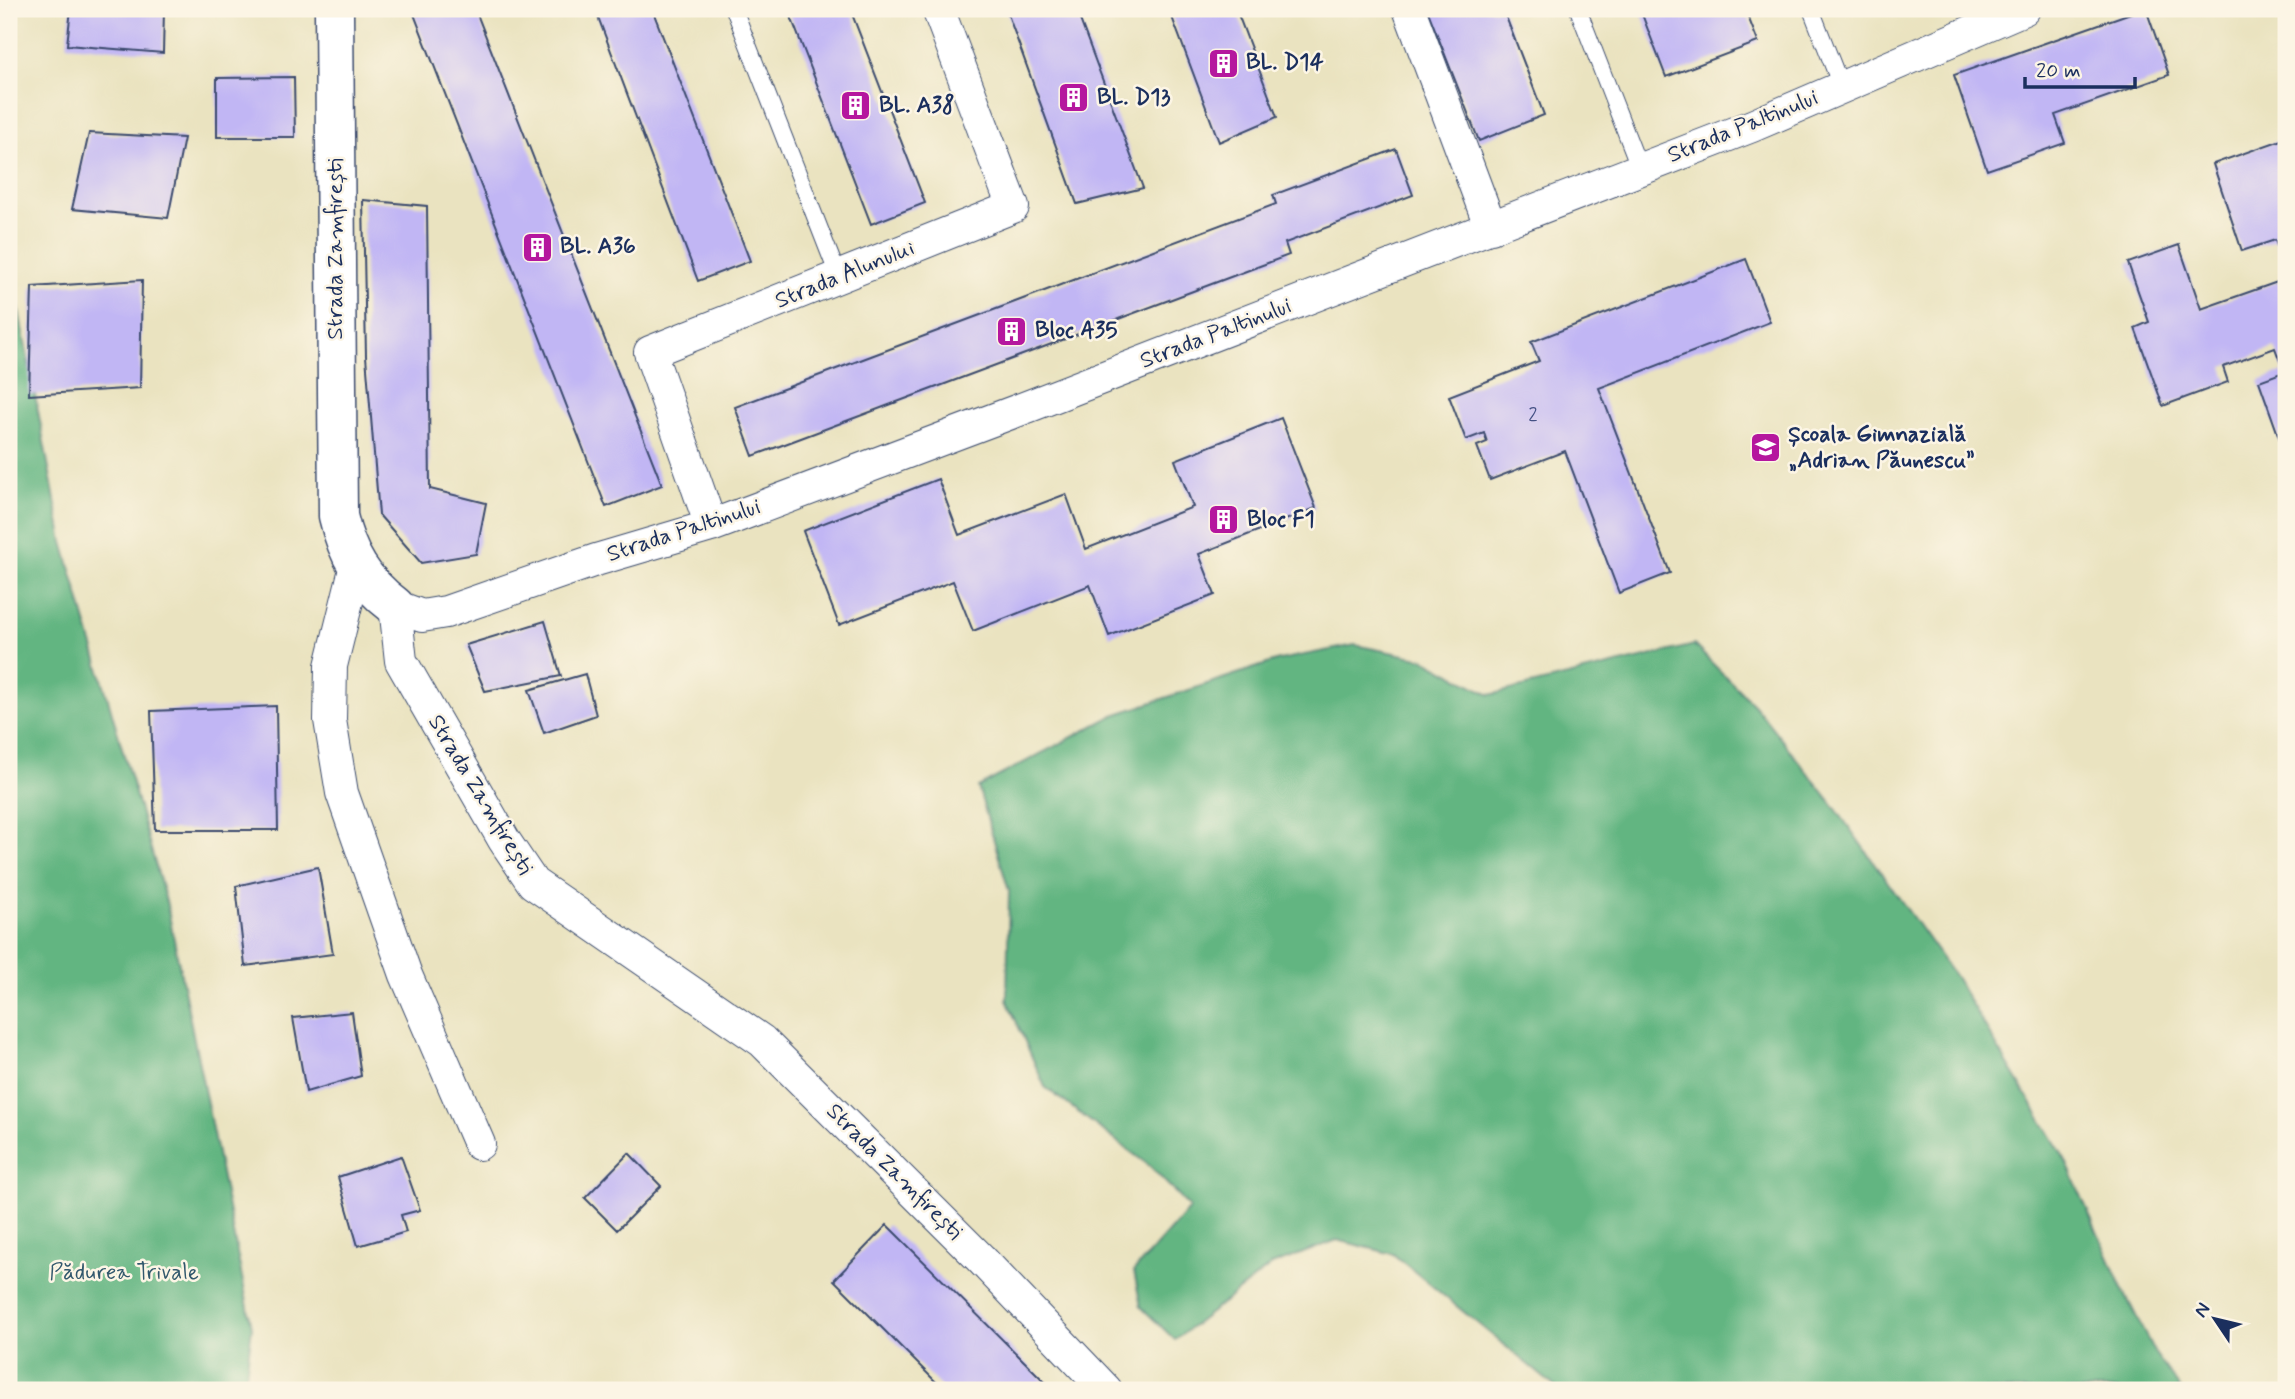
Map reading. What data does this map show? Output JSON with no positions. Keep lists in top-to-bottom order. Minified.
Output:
{"streets":{"street":["Strada Paltinului","Strada Zamfirești","Strada Alunului"]},"crossings":[["Strada Paltinului","Strada Zamfirești"],["Strada Paltinului","Strada Alunului"]],"parks":["Pădurea Trivale"],"places":{"building":["BL. D14","BL. D13","BL. A38","BL. A36","Bloc A35","Bloc F1"],"school or university":["Școala Gimnazială „Adrian Păunescu”"]},"house_numbers":["2"],"scale_bar":"20 m","north":"top left"}
